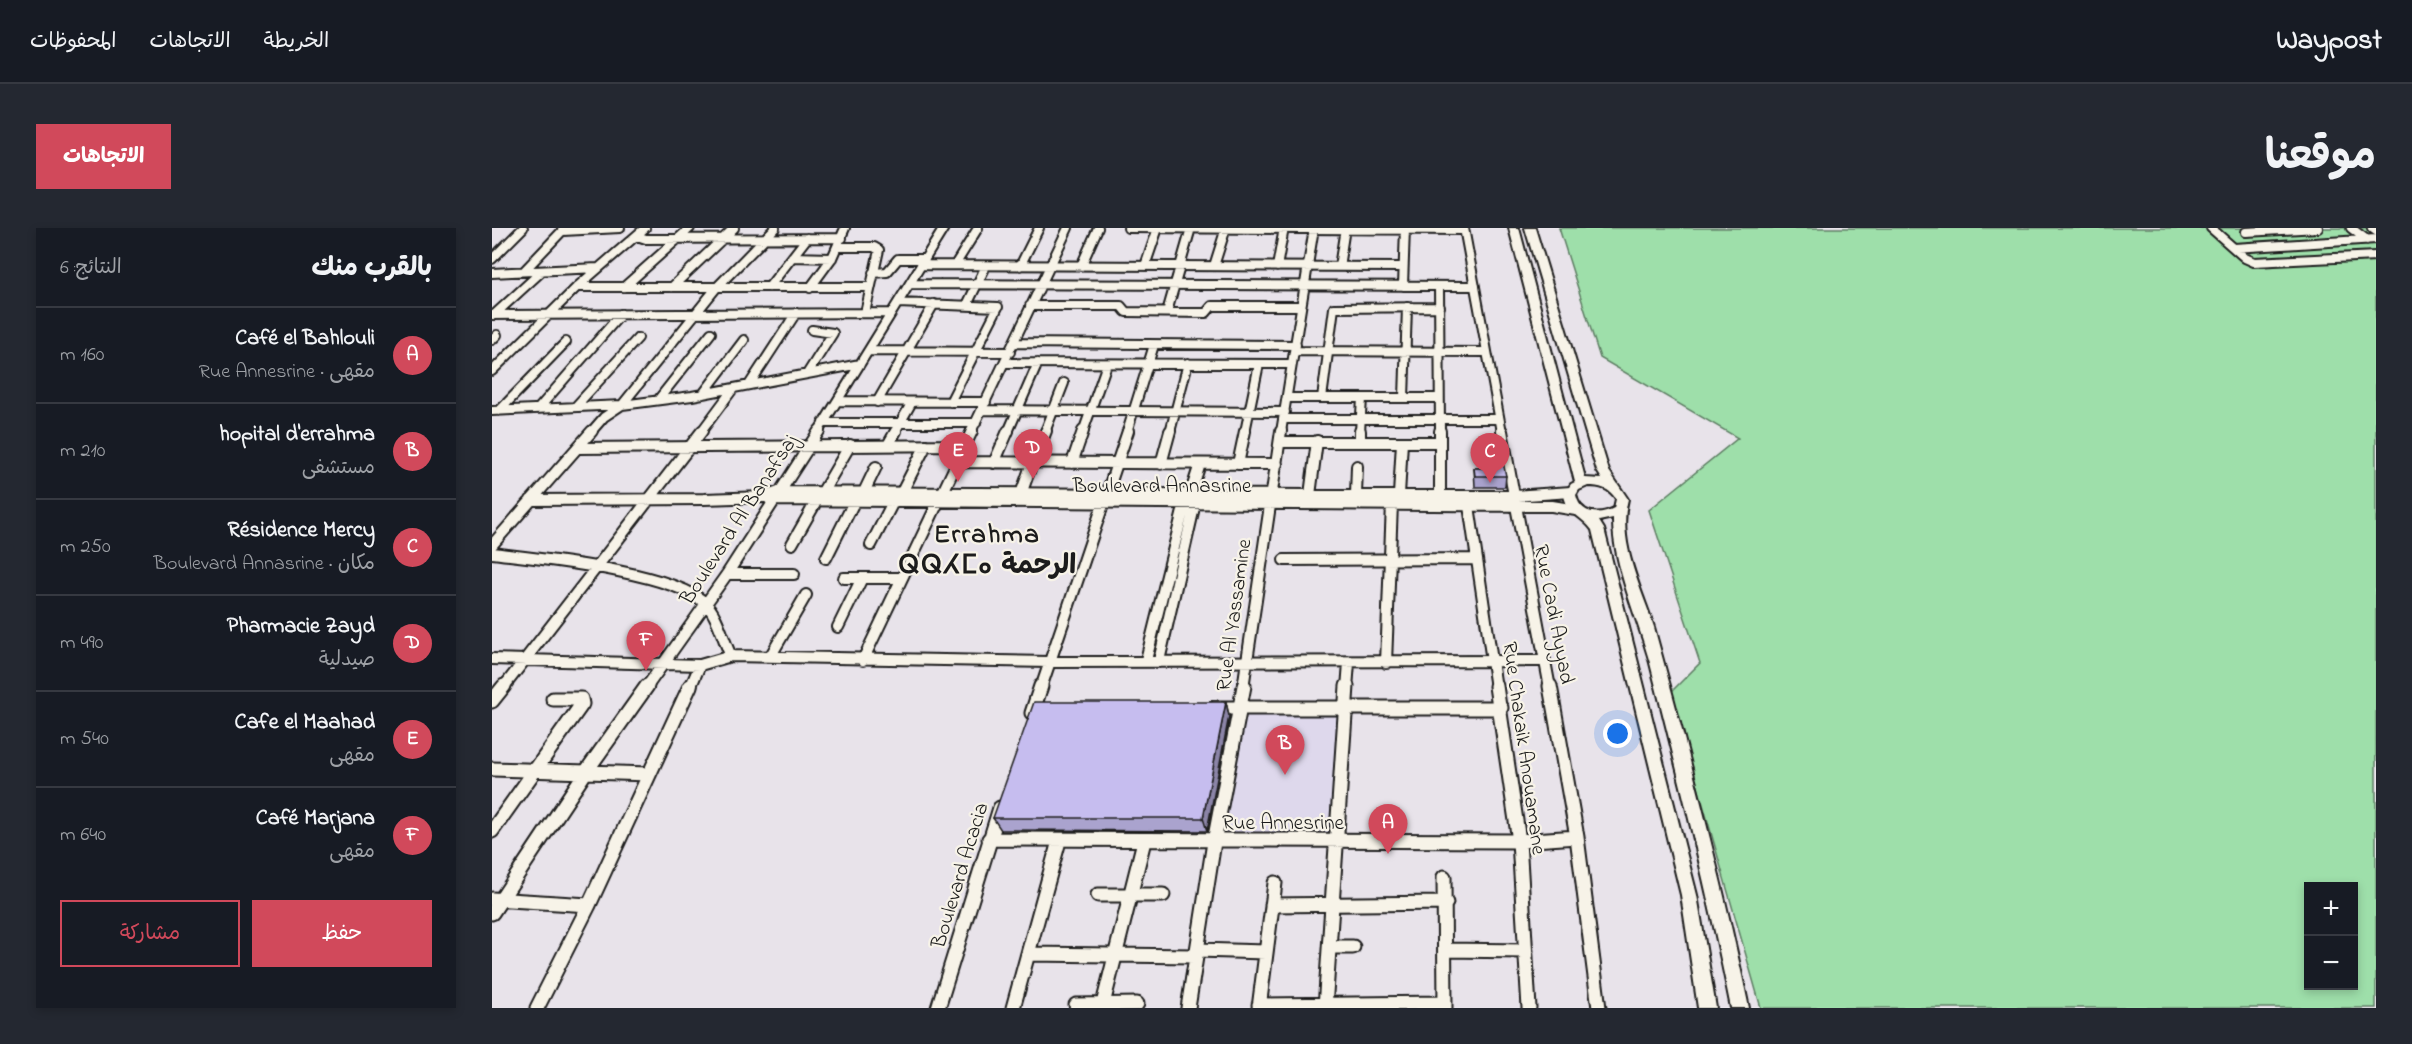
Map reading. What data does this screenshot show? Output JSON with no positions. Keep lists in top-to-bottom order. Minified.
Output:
{"streets":{"street":["Boulevard Annasrine","Boulevard Al Banafsaj","Rue Cadi Ayyad","Rue Al Yassamine","Rue Chakaik Anouamane","Rue Annesrine","Boulevard Acacia"]},"crossings":[["Boulevard Annasrine","Boulevard Al Banafsaj"],["Boulevard Annasrine","Rue Cadi Ayyad"],["Boulevard Annasrine","Rue Al Yassamine"],["Boulevard Annasrine","Rue Chakaik Anouamane"],["Rue Cadi Ayyad","Rue Annesrine"],["Rue Al Yassamine","Rue Annesrine"],["Rue Chakaik Anouamane","Rue Annesrine"],["Rue Annesrine","Boulevard Acacia"]],"districts":["Errahma ⵕⵕⵃⵎⴰ الرحمة"],"page":{"header":"Waypost","nav":["الخريطة","الاتجاهات","المحفوظات"],"title":"موقعنا","buttons":["الاتجاهات",["حفظ","مشاركة"]],"heading":["بالقرب منك","النتائج: 6"],"list":[{"mark":"A","name":"Café el Bahlouli","note":"مقهى · Rue Annesrine","value":"160 m"},{"mark":"B","name":"hopital d'errahma","note":"مستشفى","value":"210 m"},{"mark":"C","name":"Résidence Mercy","note":"مكان · Boulevard Annasrine","value":"250 m"},{"mark":"D","name":"Pharmacie Zayd","note":"صيدلية","value":"490 m"},{"mark":"E","name":"Cafe el Maahad","note":"مقهى","value":"540 m"},{"mark":"F","name":"Café Marjana","note":"مقهى","value":"640 m"}],"pins":["D","E","C","F","B","A"],"map_buttons":["+","−"]}}
